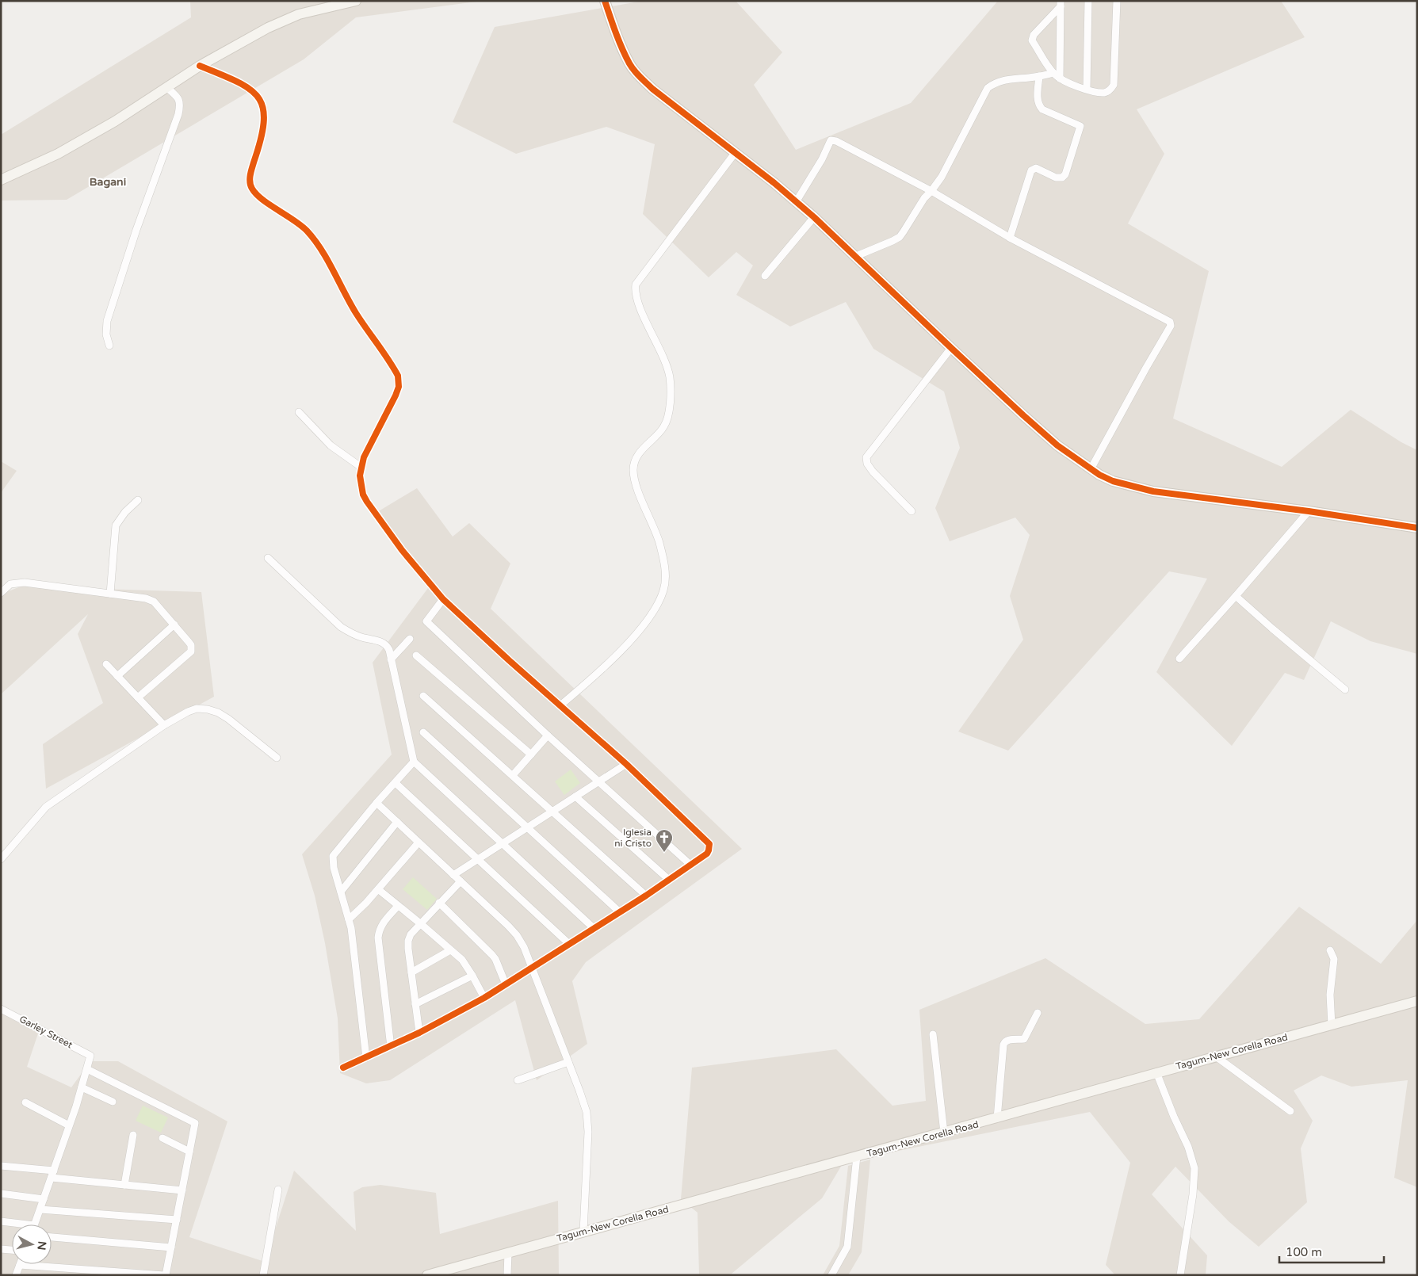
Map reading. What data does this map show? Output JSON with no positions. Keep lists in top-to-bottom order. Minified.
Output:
{"streets":{"street":["Garley Street","Tagum-New Corella Road"]},"districts":["Bagani"],"places":{"church":["Iglesia ni Cristo"]},"scale_bar":"100 m","north":"right"}
